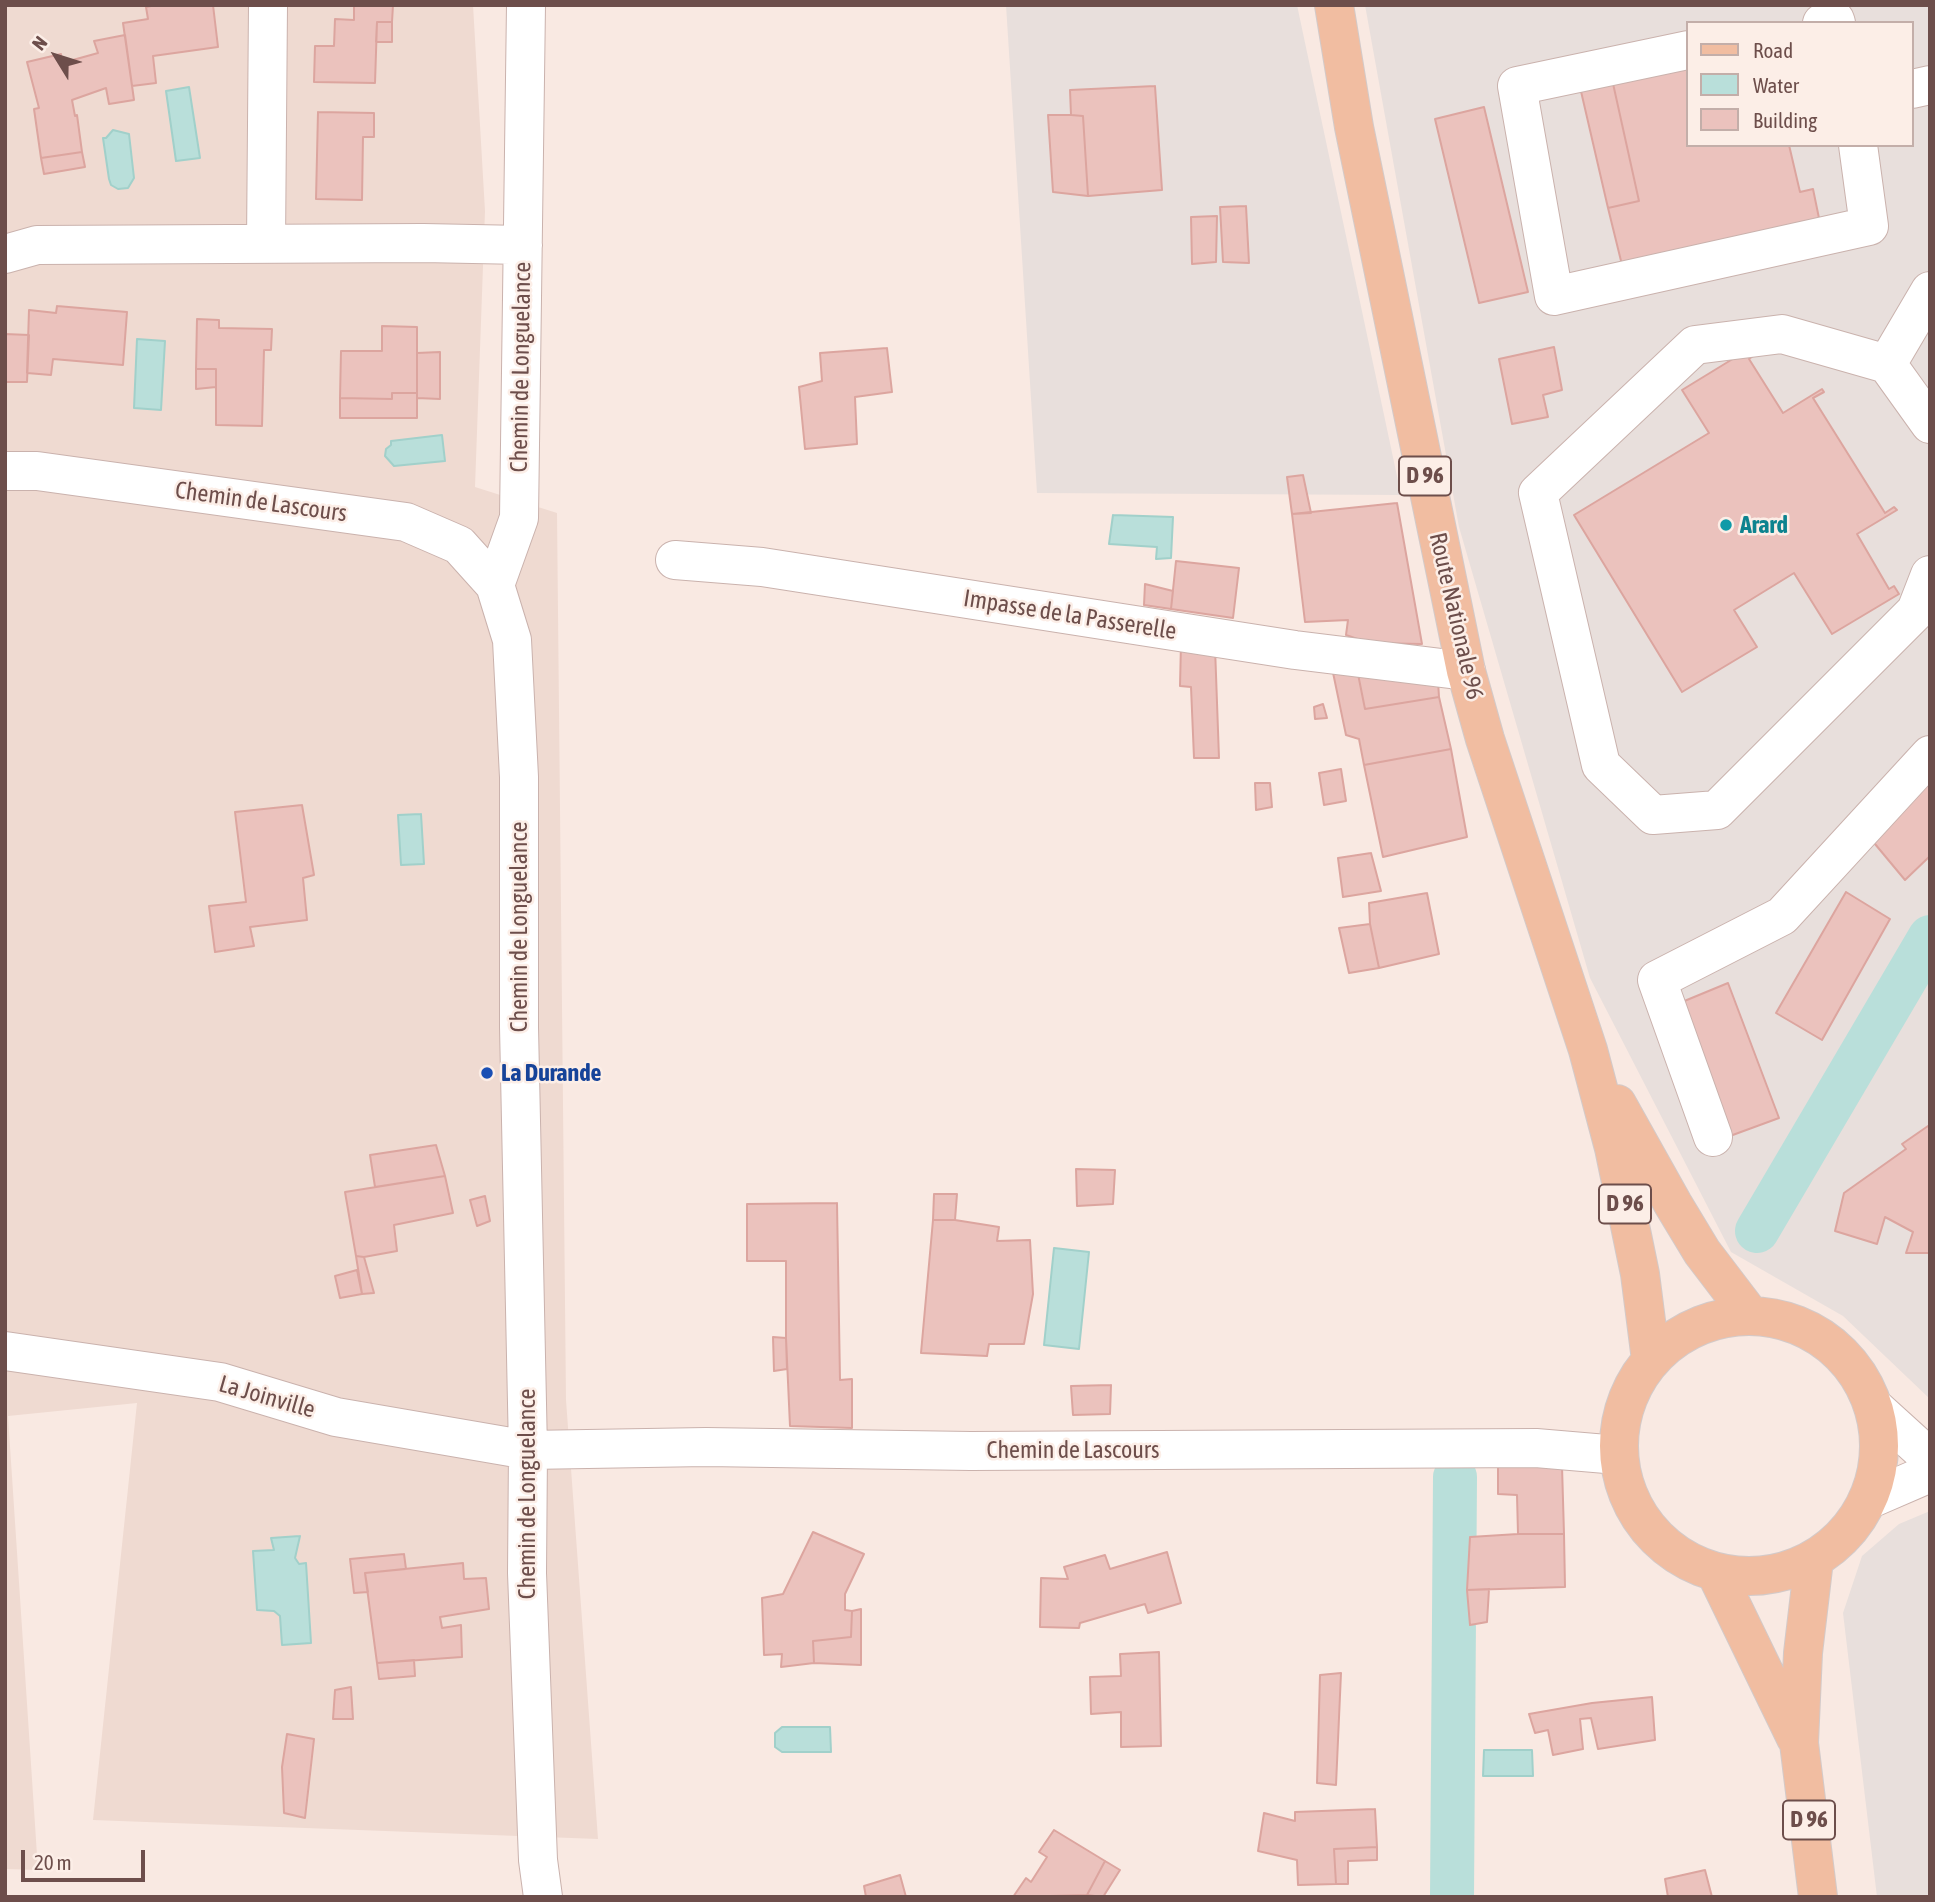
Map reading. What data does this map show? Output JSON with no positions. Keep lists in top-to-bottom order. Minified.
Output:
{"streets":{"main road":["D 96","Route Nationale 96"],"street":["Chemin de Longuelance","Chemin de Lascours","Impasse de la Passerelle","La Joinville"]},"crossings":[["Chemin de Longuelance","Chemin de Lascours"],["Chemin de Longuelance","La Joinville"],["D 96","Route Nationale 96"],["Chemin de Lascours","La Joinville"],["Impasse de la Passerelle","Route Nationale 96"]],"places":["Arard","La Durande"],"legend":["Road","Water","Building"],"scale_bar":"20 m","north":"top left"}
